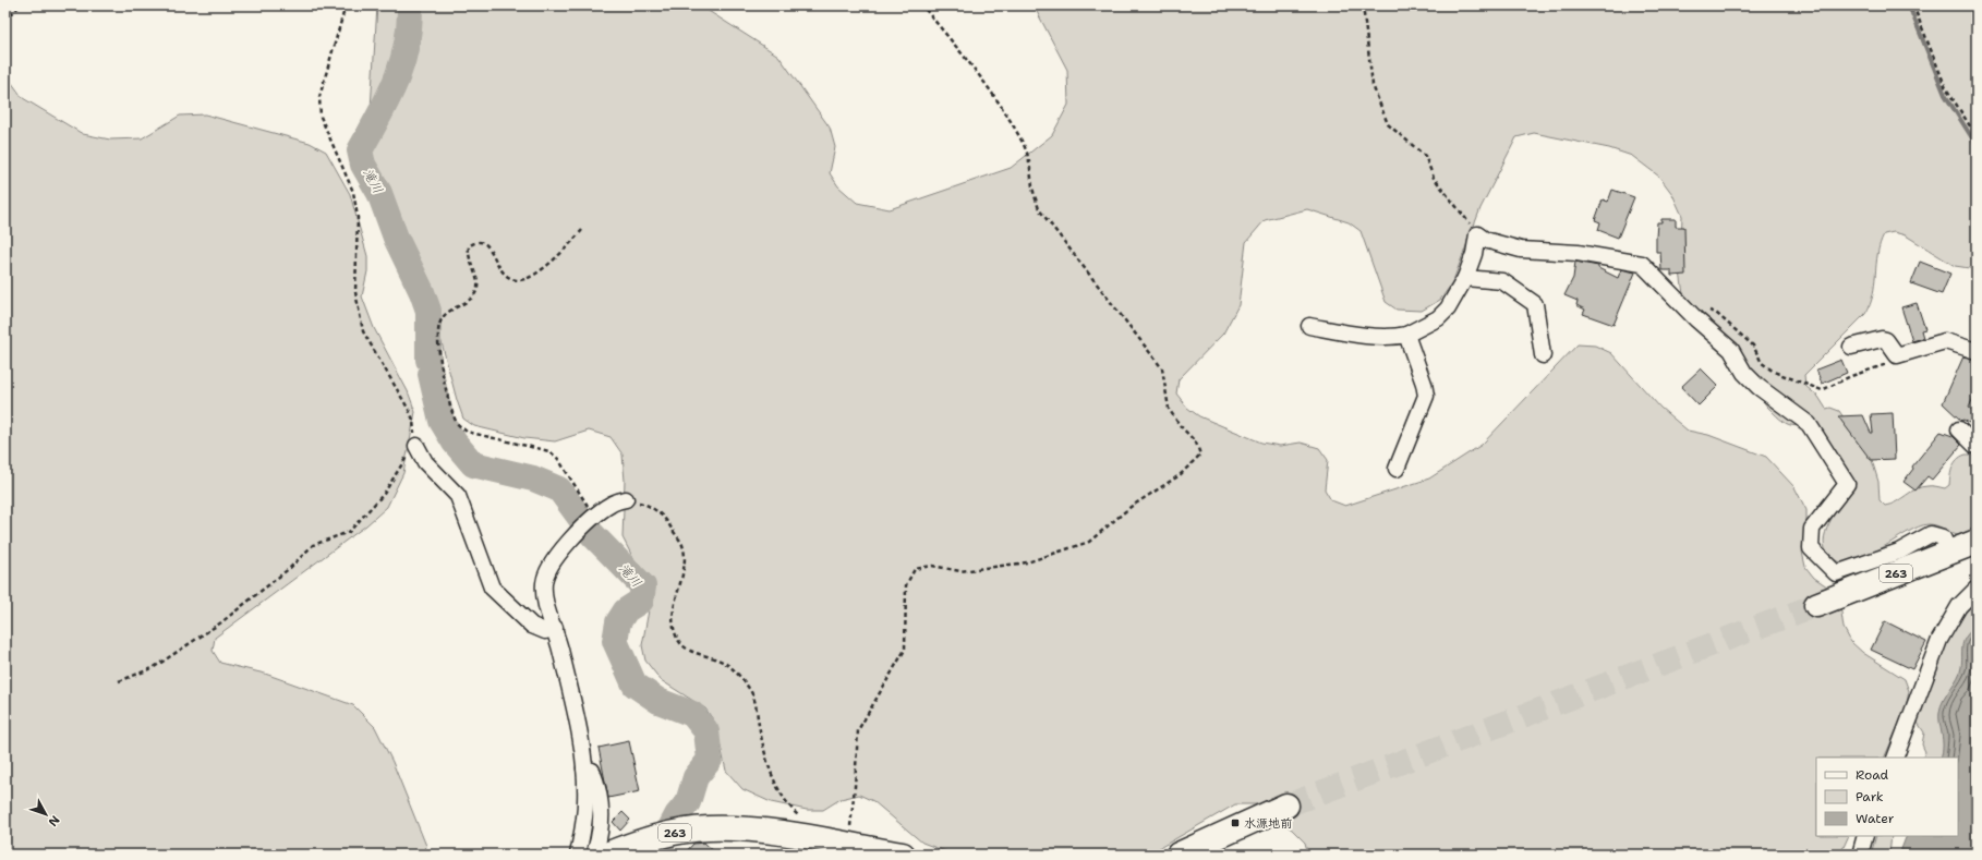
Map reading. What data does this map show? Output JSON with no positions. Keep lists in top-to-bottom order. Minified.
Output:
{"streets":{"highway":["263"]},"water":["滝川"],"places":{"transit":["水源地前"]},"legend":["Road","Park","Water"],"north":"bottom right"}
